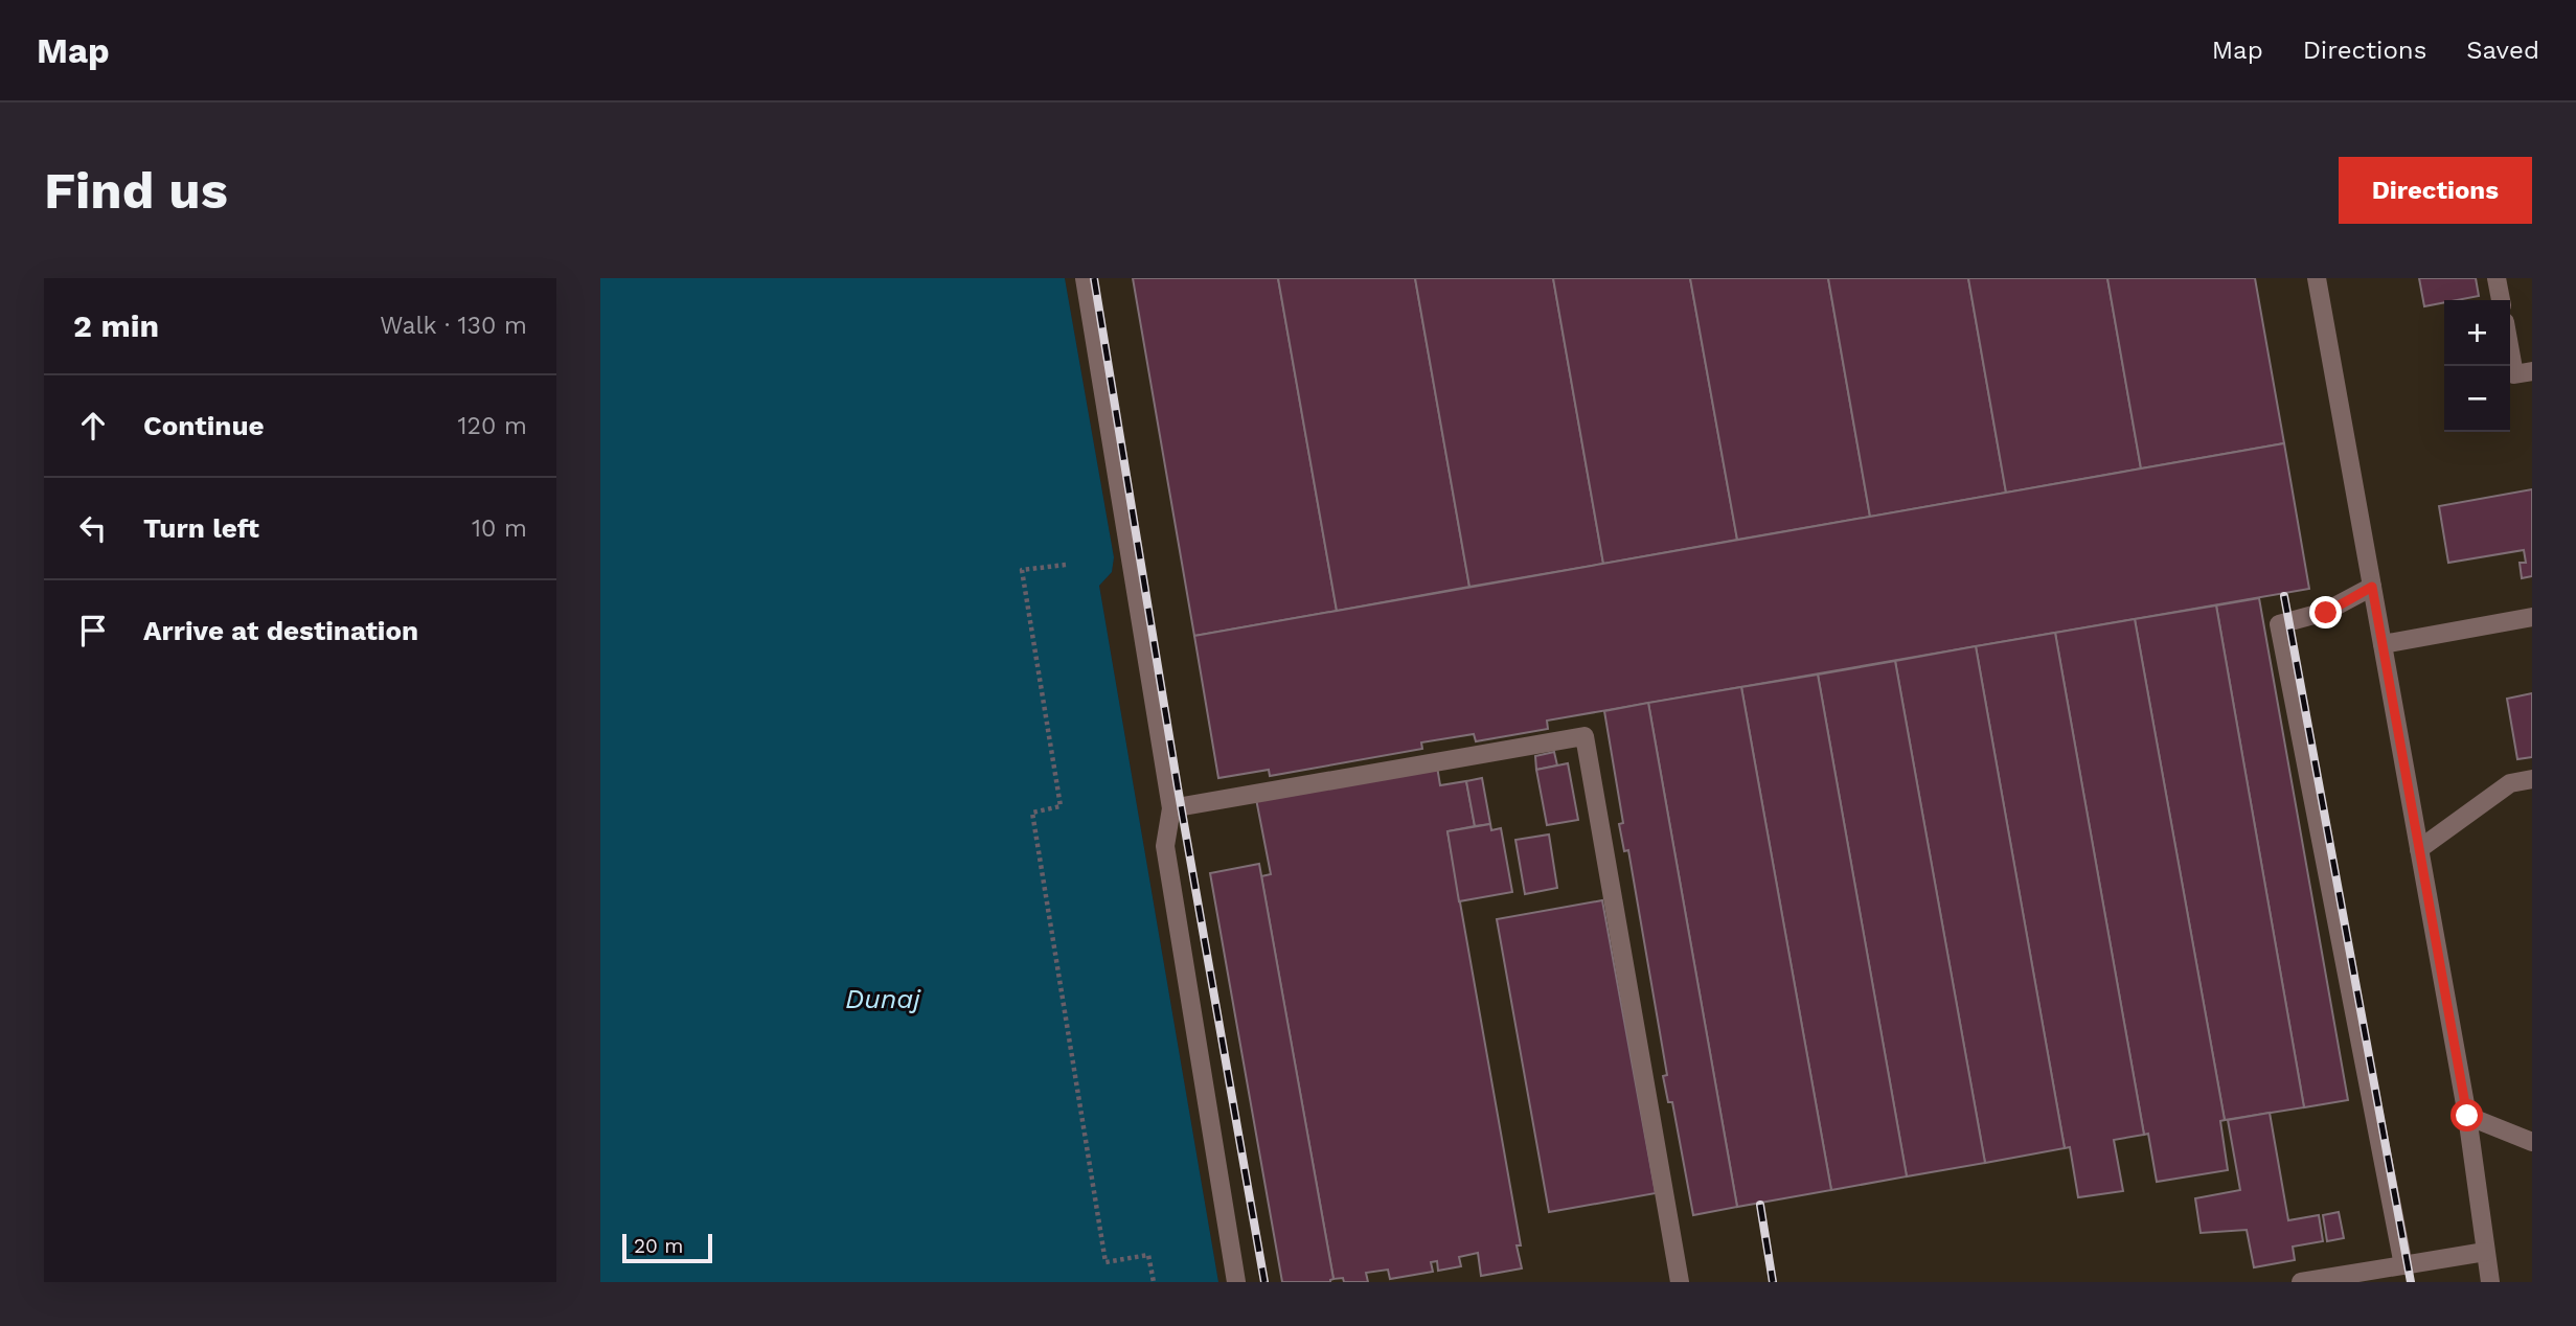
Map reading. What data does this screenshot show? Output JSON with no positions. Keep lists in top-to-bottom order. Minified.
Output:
{"water":["Dunaj"],"scale_bar":"20 m","page":{"header":"Map","nav":["Map","Directions","Saved"],"buttons":"Directions","title":"Find us","heading":["2 min","Walk · 130 m"],"map_buttons":["+","−"],"list":[["Continue","120 m"],["Turn left","10 m"],"Arrive at destination"],"scale":"20 m"}}
